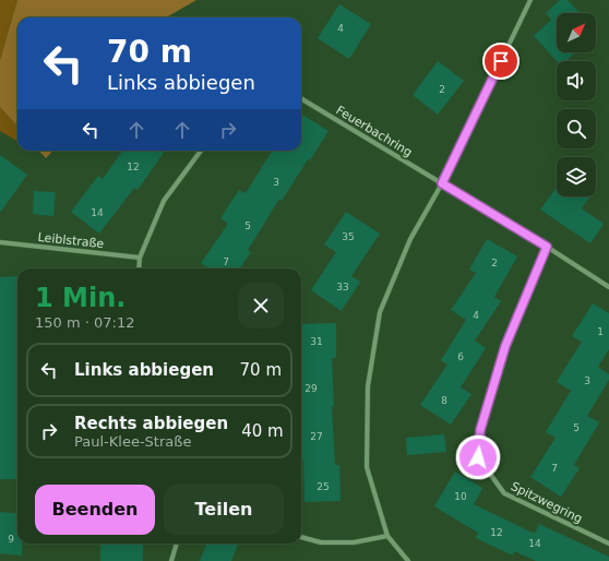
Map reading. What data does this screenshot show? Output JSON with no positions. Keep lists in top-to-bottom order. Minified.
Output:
{"streets":{"street":["Feuerbachring","Leiblstraße","Spitzwegring"]},"crossings":[["Feuerbachring","Spitzwegring"]],"house_numbers":["4","2","12","3","14","5","35","7","2","33","4","1","31","6","3","29","8","5","27","7","25","10","12","9","14"],"north":"top right","page":{"turn":["70 m","Links abbiegen"],"heading":["1 Min.","150 m · 07:12"],"list":[{"name":"Links abbiegen","value":"70 m"},{"name":"Rechts abbiegen","note":"Paul-Klee-Straße","value":"40 m"}],"buttons":["Beenden","Teilen"]}}
